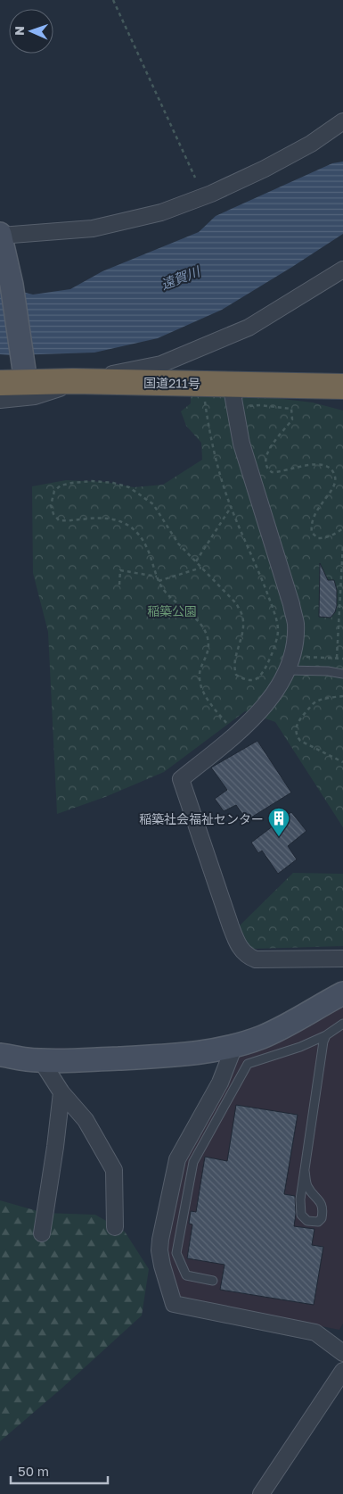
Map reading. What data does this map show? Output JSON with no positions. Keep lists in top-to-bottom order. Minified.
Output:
{"streets":{"highway":["国道211号"]},"water":["遠賀川"],"parks":["稲築公園"],"places":{"building":["稲築社会福祉センター"]},"scale_bar":"50 m","north":"left"}
